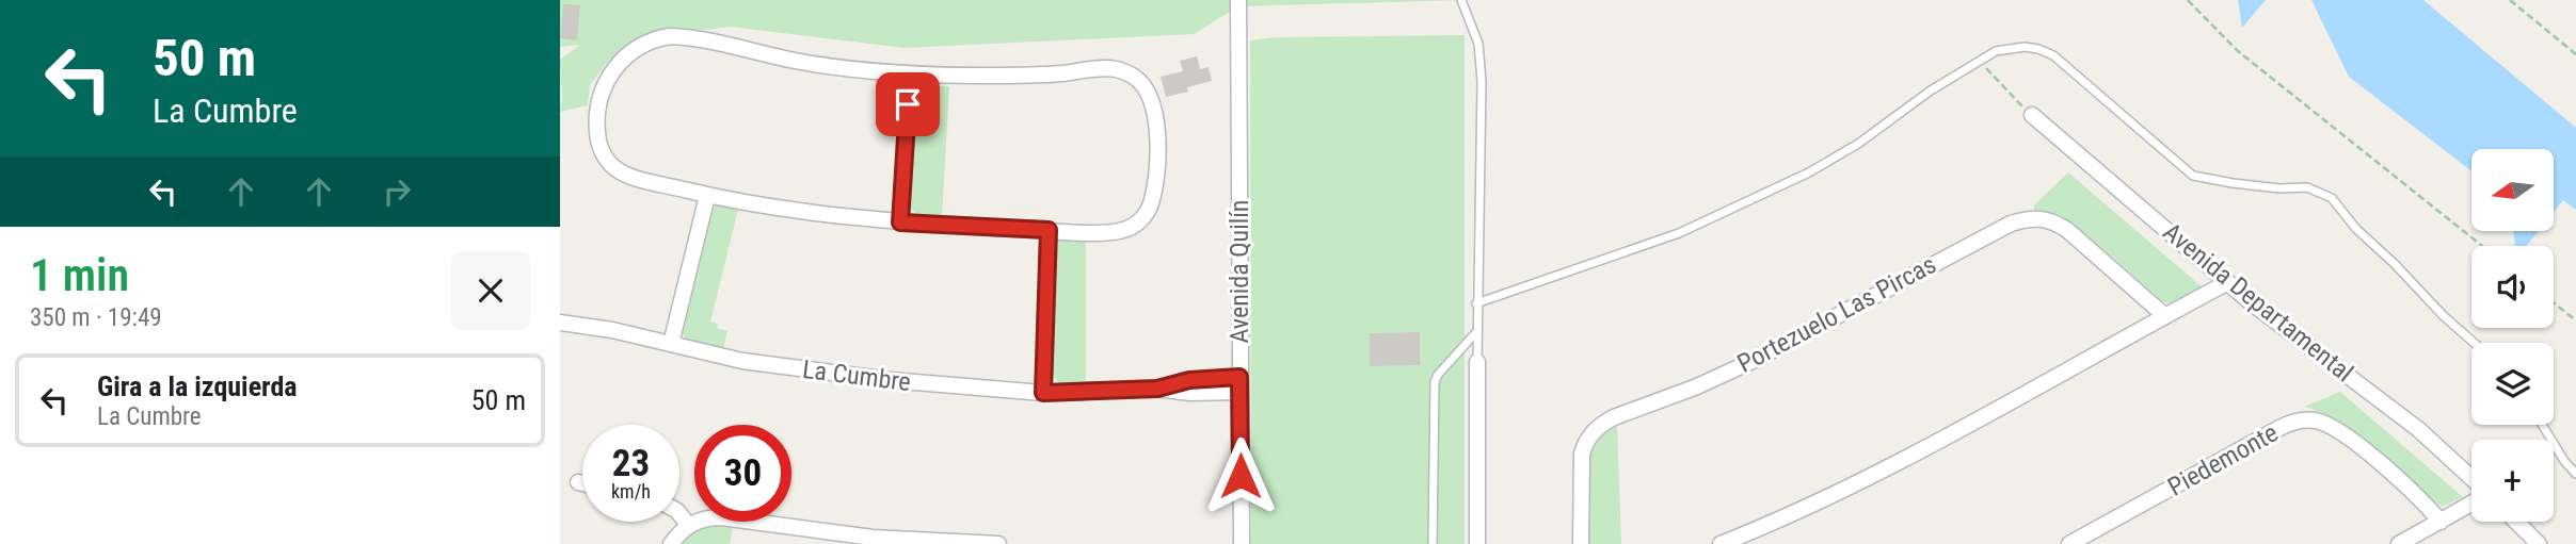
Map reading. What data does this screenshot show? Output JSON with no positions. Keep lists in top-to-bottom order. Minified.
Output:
{"streets":{"street":["Avenida Quilín","Avenida Departamental","Portezuelo Las Pircas","La Cumbre","Piedemonte"]},"crossings":[["Avenida Quilín","La Cumbre"]],"north":"left","page":{"turn":["50 m","La Cumbre"],"map_buttons":"+","heading":["1 min","350 m · 19:49"],"list":[{"name":"Gira a la izquierda","note":"La Cumbre","value":"50 m"}],"speed":"23 km/h","limit":"30"}}
